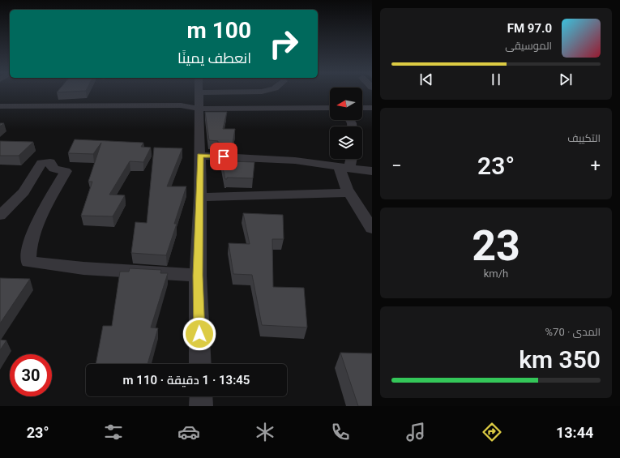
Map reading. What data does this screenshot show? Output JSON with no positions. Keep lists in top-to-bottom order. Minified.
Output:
{"north":"left","page":{"turn":["100 m","انعطف يمينًا"],"song":["97.0 FM","الموسيقى"],"tile":["التكييف",["23","km/h"],["المدى · 70%","350 km"]],"heat":["−","23°","+"],"limit":"30","trip":"13:45 · 1 دقيقة · 110 m","tabs":["13:44","23°"]}}
